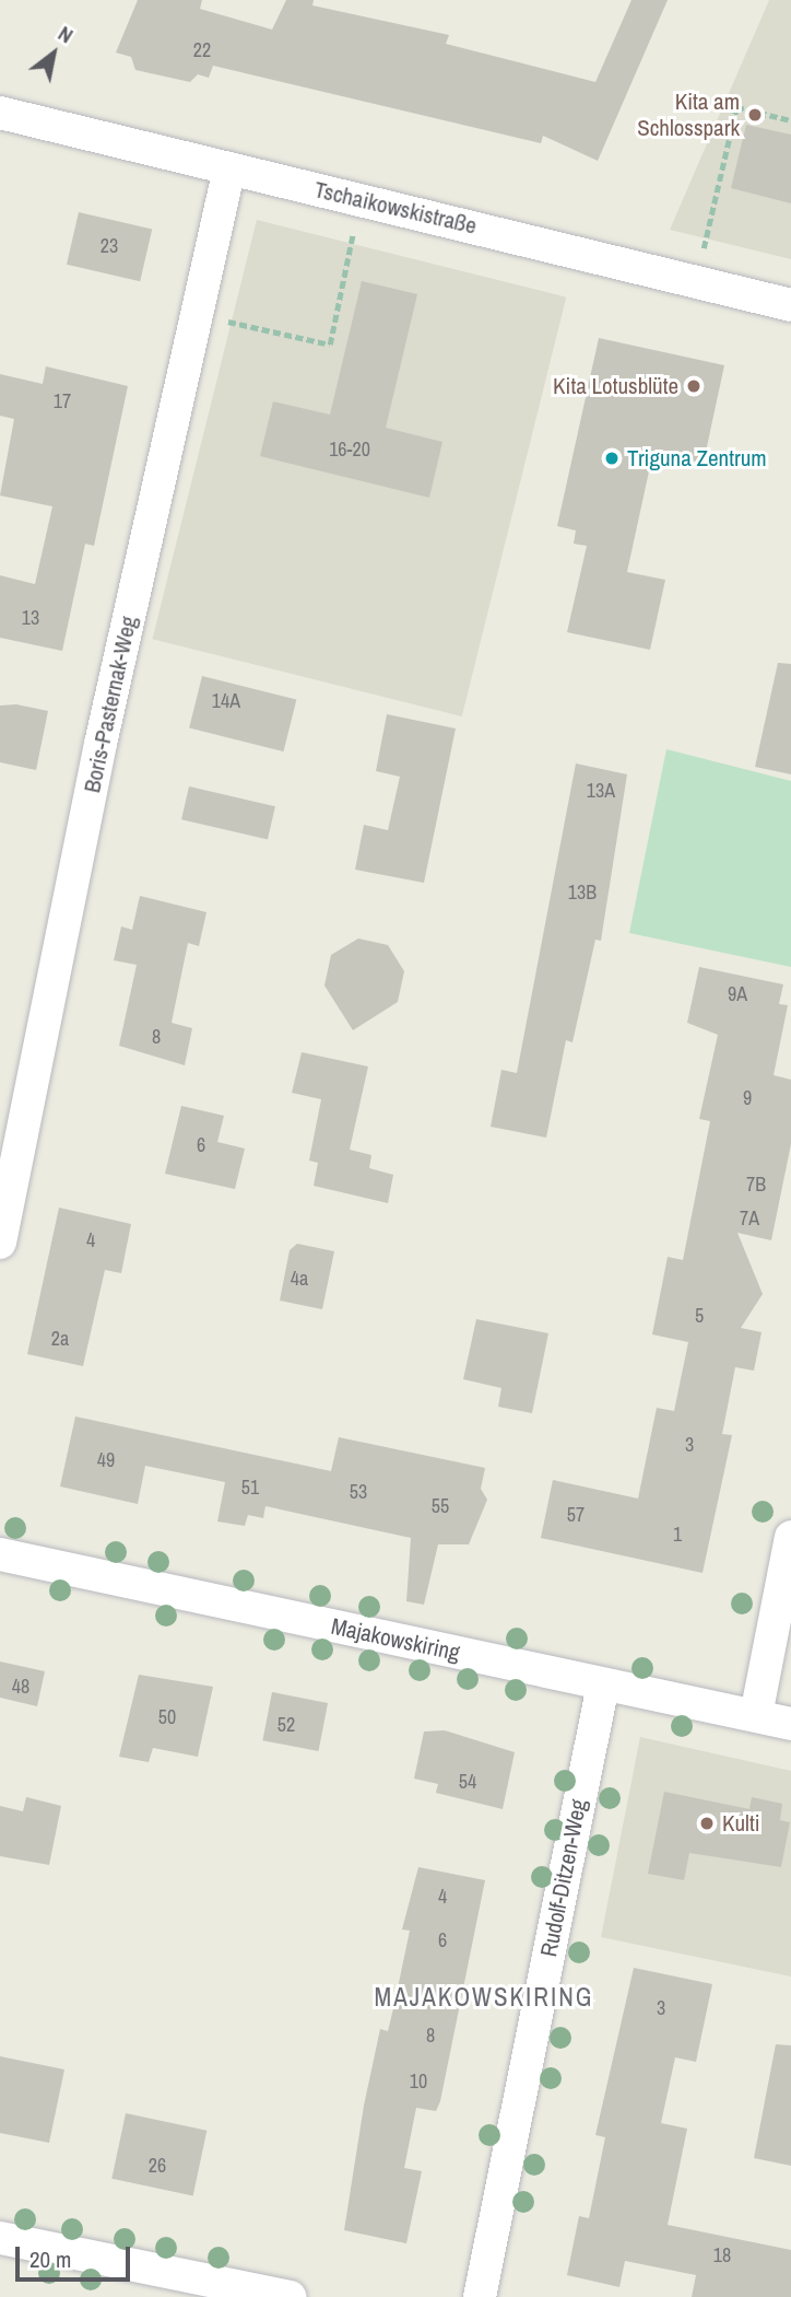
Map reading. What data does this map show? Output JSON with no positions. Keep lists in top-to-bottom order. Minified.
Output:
{"streets":{"street":["Tschaikowskistraße","Boris-Pasternak-Weg","Majakowskiring","Rudolf-Ditzen-Weg"]},"crossings":[["Tschaikowskistraße","Boris-Pasternak-Weg"],["Majakowskiring","Rudolf-Ditzen-Weg"]],"districts":["MAJAKOWSKIRING"],"places":["Kita am Schlosspark","Kita Lotusblüte","Triguna Zentrum","Kulti"],"house_numbers":["22","23","17","16-20","13","14A","13A","13B","9A","8","9","6","7B","7A","4","4a","5","2a","3","49","51","53","55","57","1","48","50","52","54","4","6","3","8","10","26","18"],"scale_bar":"20 m","north":"top right"}
